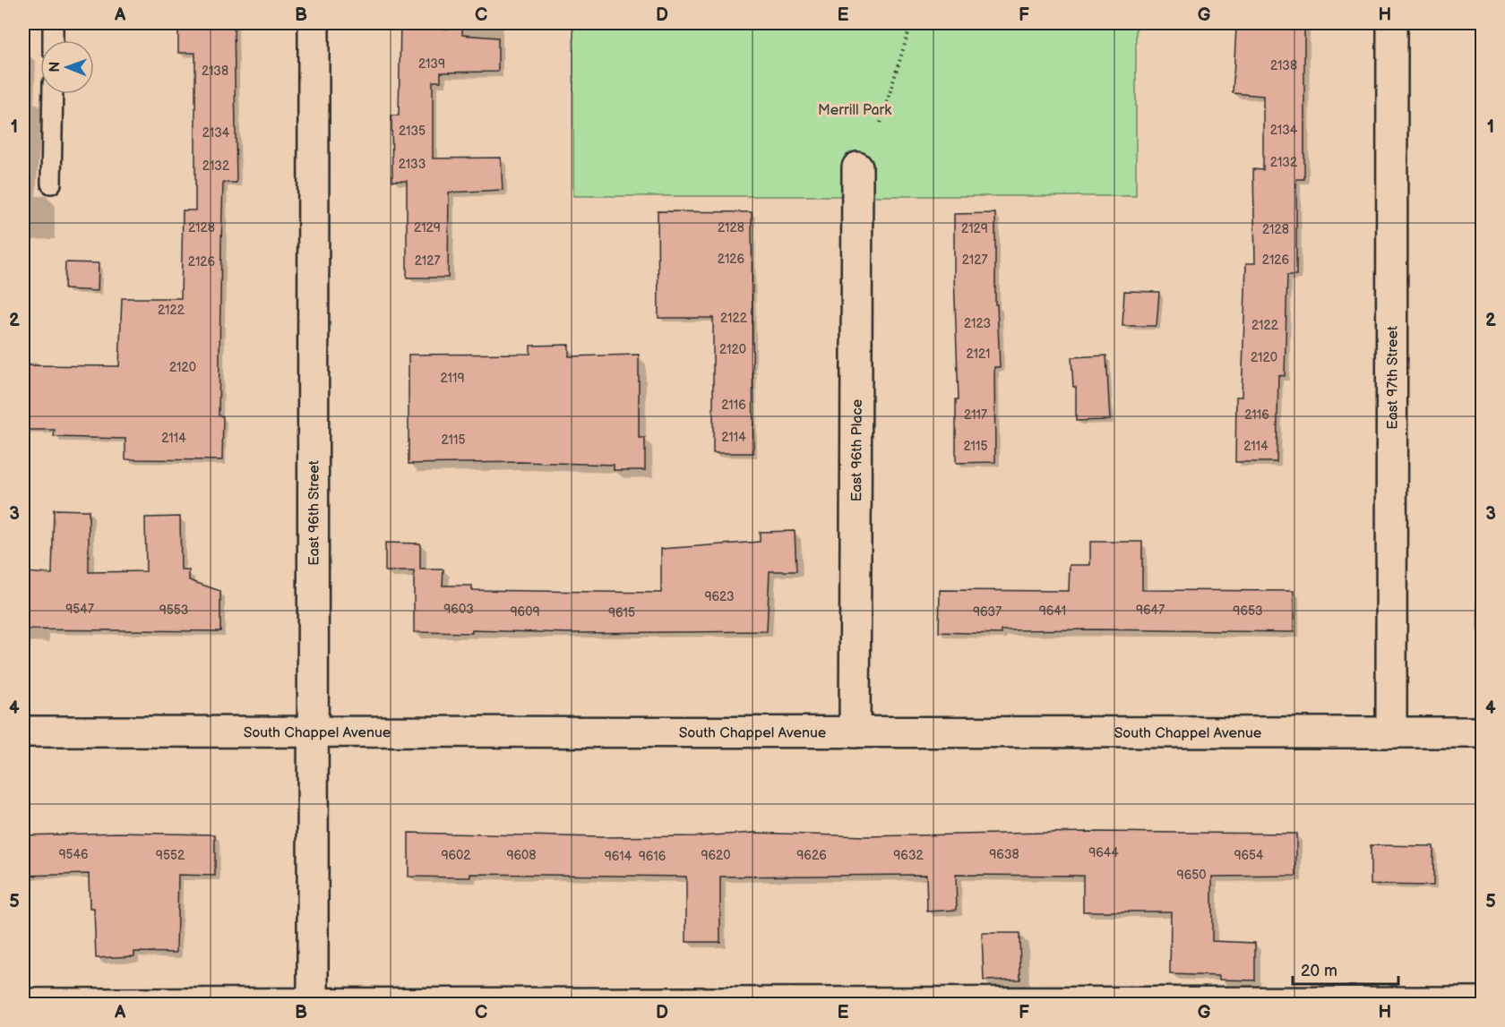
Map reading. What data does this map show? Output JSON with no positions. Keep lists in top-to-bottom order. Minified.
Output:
{"streets":{"street":["East 97th Street","East 96th Place","East 96th Street","South Chappel Avenue"]},"crossings":[["East 97th Street","South Chappel Avenue"],["East 96th Place","South Chappel Avenue"],["East 96th Street","South Chappel Avenue"]],"parks":["Merrill Park"],"house_numbers":["2139","2138","2138","2134","2135","2134","2132","2133","2132","2128","2129","2128","2129","2128","2126","2127","2126","2127","2126","2122","2122","2123","2122","2120","2121","2120","2120","2119","2116","2117","2116","2114","2114","2115","2115","2114","9623","9547","9603","9553","9647","9641","9653","9609","9637","9615","9644","9546","9638","9552","9602","9608","9620","9626","9632","9654","9614","9616","9650"],"scale_bar":"20 m","north":"left","grid":{"columns":["A","B","C","D","E","F","G","H"],"rows":["1","2","3","4","5"]}}
